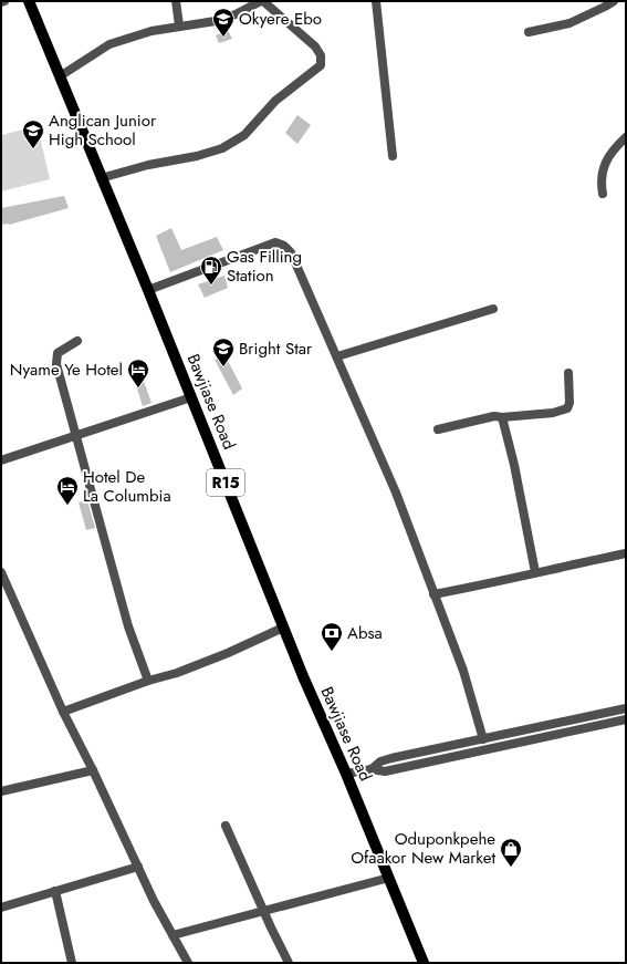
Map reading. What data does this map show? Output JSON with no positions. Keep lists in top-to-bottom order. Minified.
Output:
{"streets":{"main road":["Bawjiase Road","R15"]},"places":{"school or university":["Okyere Ebo","Anglican Junior High School","Bright Star"],"fuel station":["Gas Filling Station"],"hotel":["Nyame Ye Hotel","Hotel De La Columbia"],"bank":["Absa"],"shop":["Oduponkpehe Ofaakor New Market"]}}
